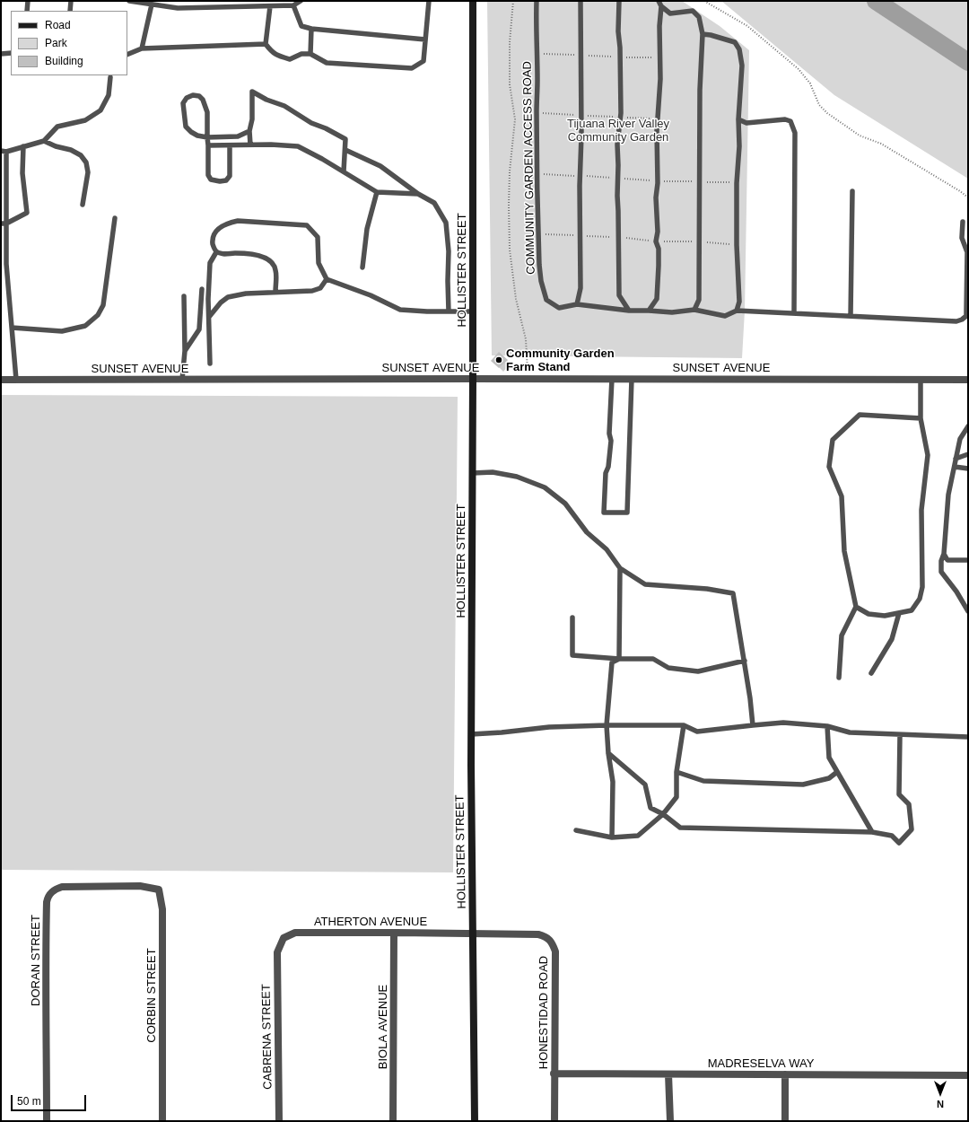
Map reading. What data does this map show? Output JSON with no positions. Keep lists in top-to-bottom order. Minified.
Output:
{"streets":{"street":["HOLLISTER STREET","SUNSET AVENUE","ATHERTON AVENUE","DORAN STREET","CORBIN STREET","HONESTIDAD ROAD","BIOLA AVENUE","CABRENA STREET","MADRESELVA WAY"],"lane":["COMMUNITY GARDEN ACCESS ROAD"]},"crossings":[["HOLLISTER STREET","SUNSET AVENUE"],["HOLLISTER STREET","ATHERTON AVENUE"],["HOLLISTER STREET","HONESTIDAD ROAD"],["ATHERTON AVENUE","HONESTIDAD ROAD"],["ATHERTON AVENUE","BIOLA AVENUE"],["ATHERTON AVENUE","CABRENA STREET"],["DORAN STREET","CORBIN STREET"],["HONESTIDAD ROAD","MADRESELVA WAY"]],"parks":["Tijuana River Valley Community Garden"],"places":["Community Garden Farm Stand"],"legend":["Road","Park","Building"],"scale_bar":"50 m","north":"bottom"}
